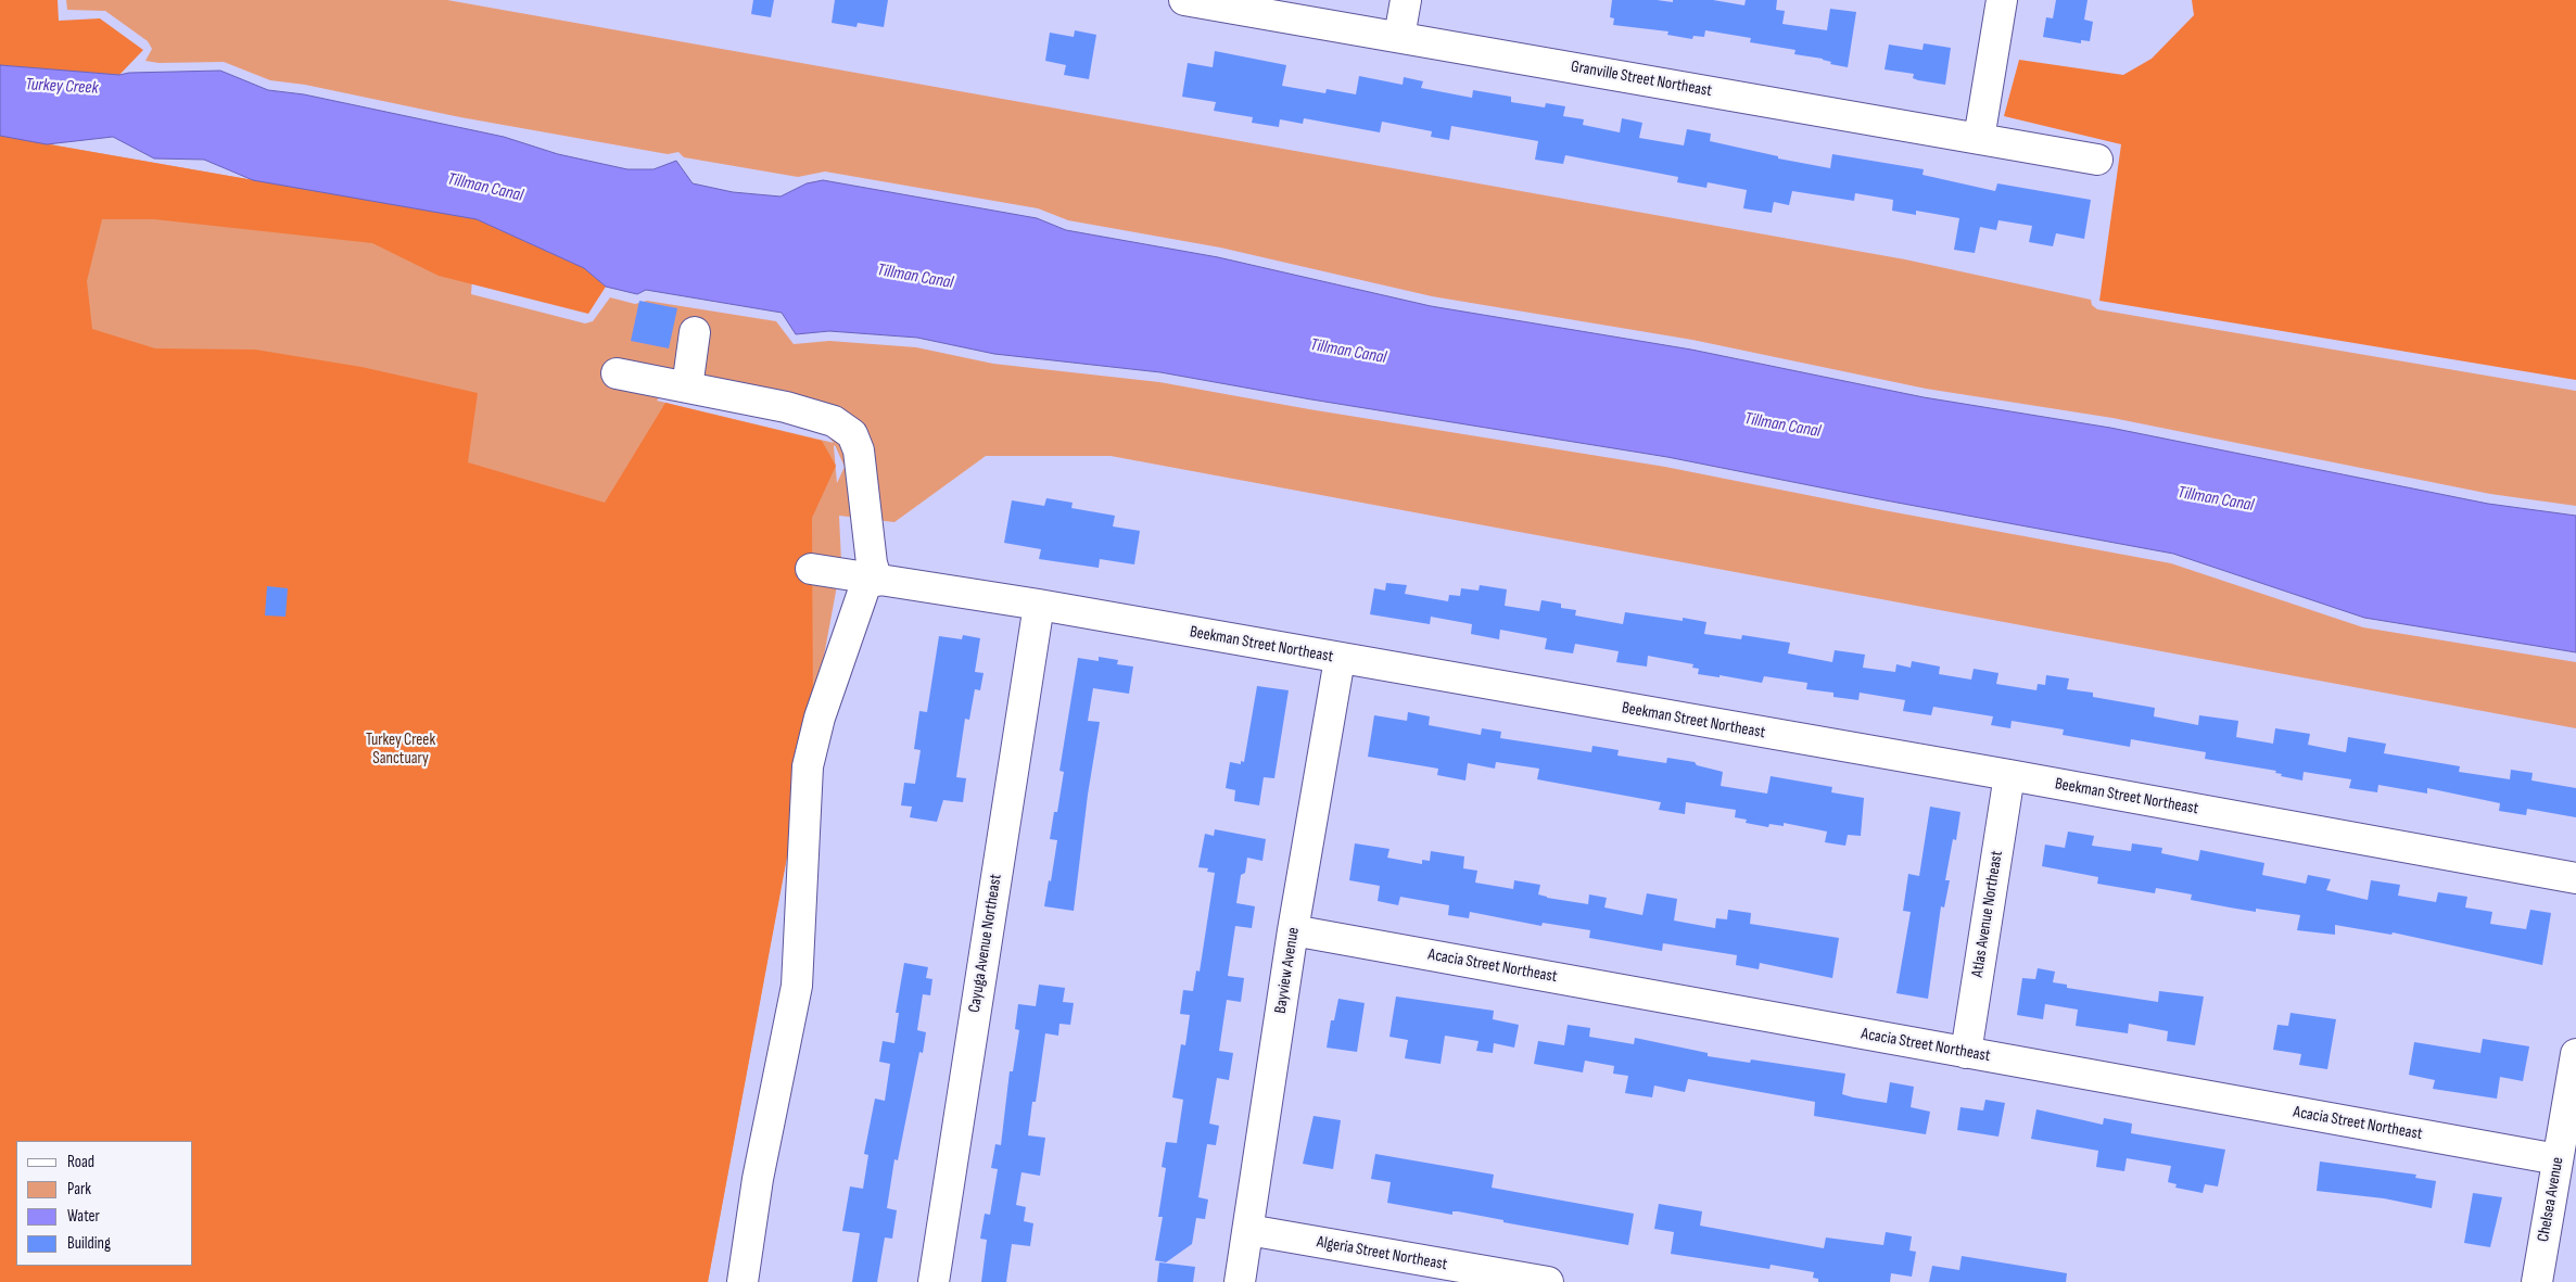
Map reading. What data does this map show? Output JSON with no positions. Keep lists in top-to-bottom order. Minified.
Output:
{"streets":{"street":["Granville Street Northeast","Beekman Street Northeast","Atlas Avenue Northeast","Cayuga Avenue Northeast","Acacia Street Northeast","Bayview Avenue","Chelsea Avenue","Algeria Street Northeast"]},"crossings":[["Beekman Street Northeast","Atlas Avenue Northeast"],["Beekman Street Northeast","Cayuga Avenue Northeast"],["Beekman Street Northeast","Bayview Avenue"],["Atlas Avenue Northeast","Acacia Street Northeast"],["Acacia Street Northeast","Bayview Avenue"],["Acacia Street Northeast","Chelsea Avenue"],["Bayview Avenue","Algeria Street Northeast"]],"water":["Turkey Creek","Tillman Canal"],"parks":["Turkey Creek Sanctuary"],"legend":["Road","Park","Water","Building"]}
